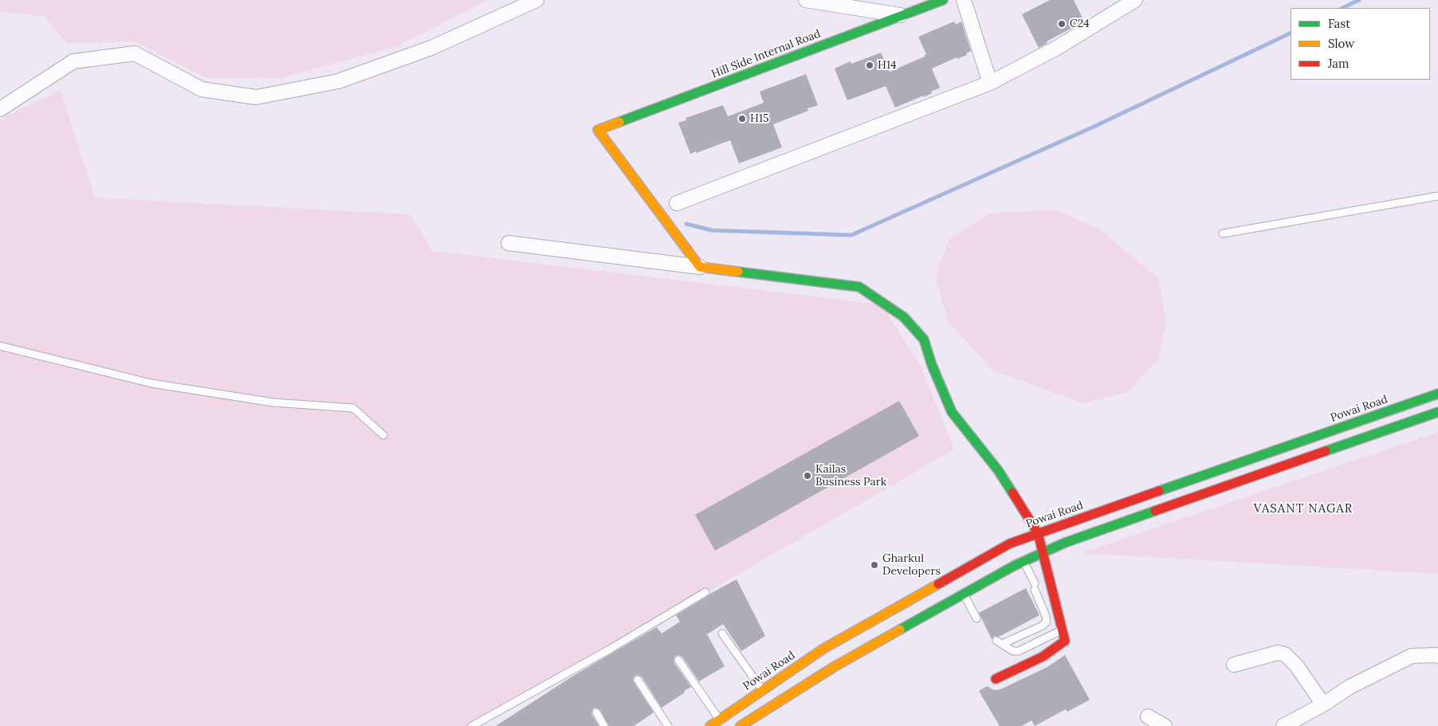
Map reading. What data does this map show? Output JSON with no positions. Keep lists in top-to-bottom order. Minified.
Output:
{"streets":{"main road":["Hill Side Internal Road","Powai Road"]},"districts":["VASANT NAGAR"],"places":["C24","H14","H15","Kailas Business Park","Gharkul Developers"],"legend":["Fast","Slow","Jam"]}
